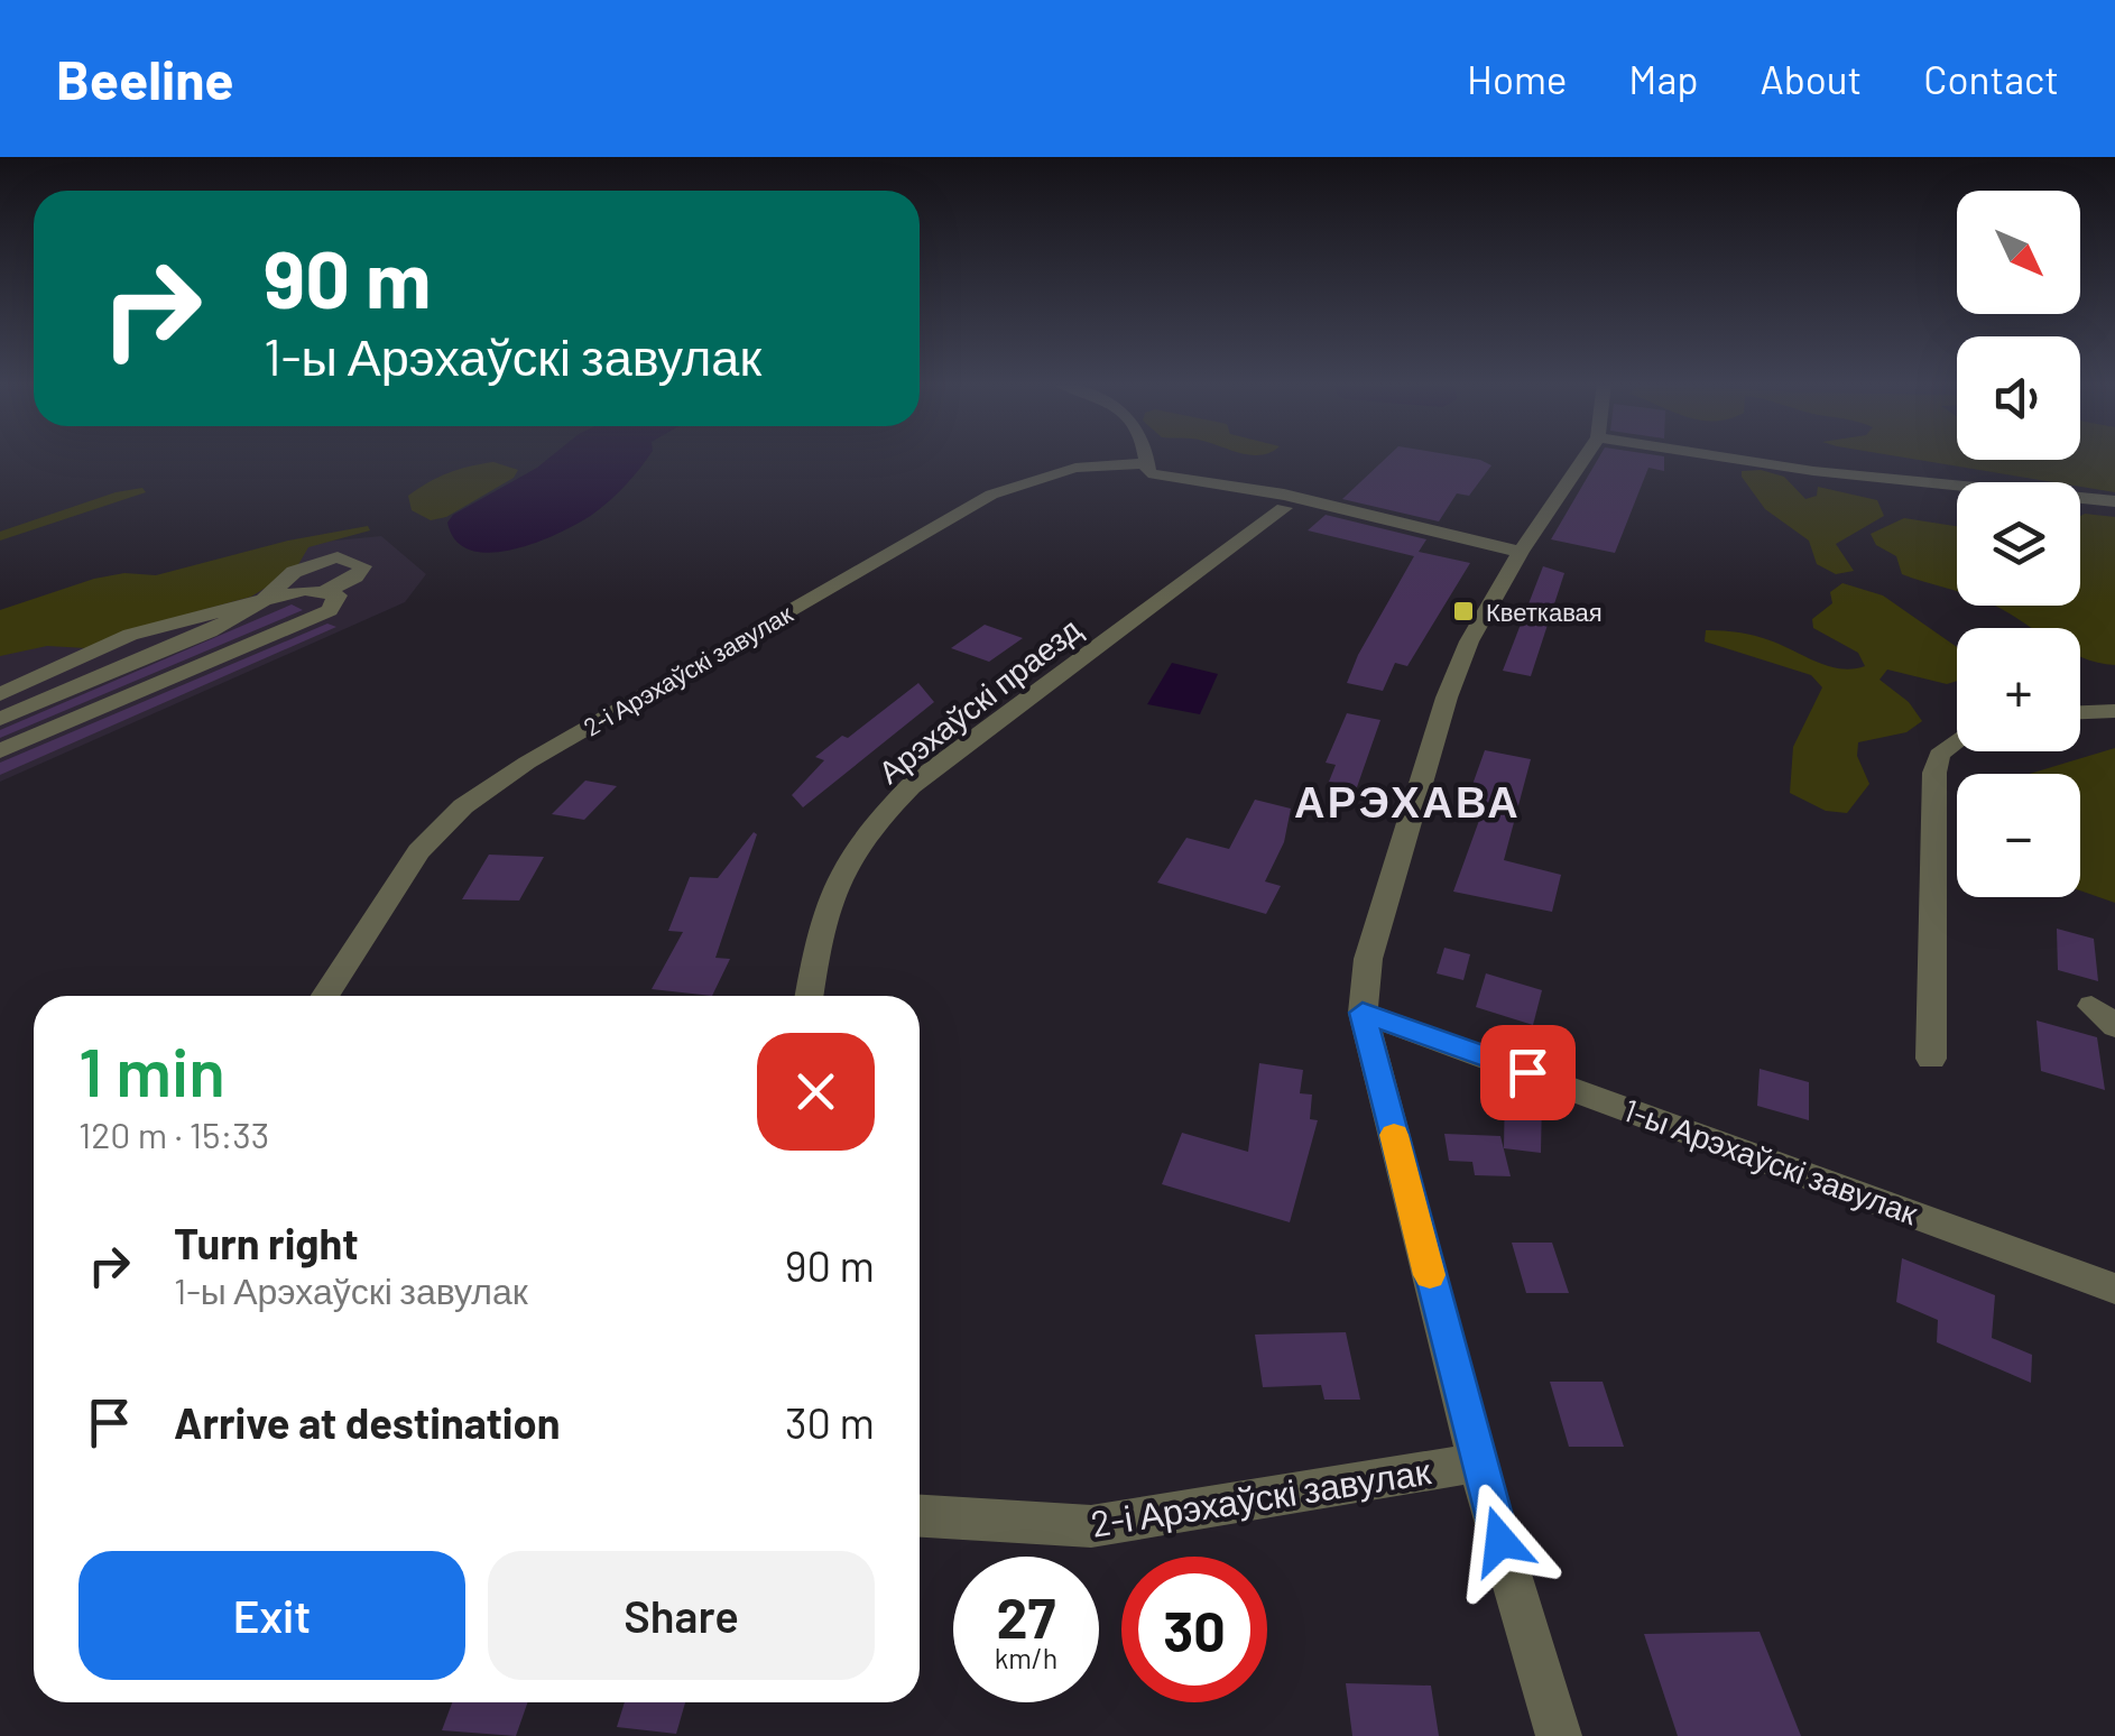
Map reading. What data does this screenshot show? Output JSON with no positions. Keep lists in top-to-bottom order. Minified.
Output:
{"streets":{"street":["2-і Арэхаўскі завулак","Арэхаўскі праезд","1-ы Арэхаўскі завулак"]},"districts":["АРЭХАВА"],"places":{"transit":["Кветкавая"]},"north":"bottom right","page":{"header":"Beeline","nav":["Home","Map","About","Contact"],"map_buttons":["+","−"],"turn":["90 m","1-ы Арэхаўскі завулак"],"heading":["1 min","120 m · 15:33"],"list":[{"name":"Turn right","note":"1-ы Арэхаўскі завулак","value":"90 m"},{"name":"Arrive at destination","value":"30 m"}],"buttons":["Exit","Share"],"speed":"27 km/h","limit":"30"}}
